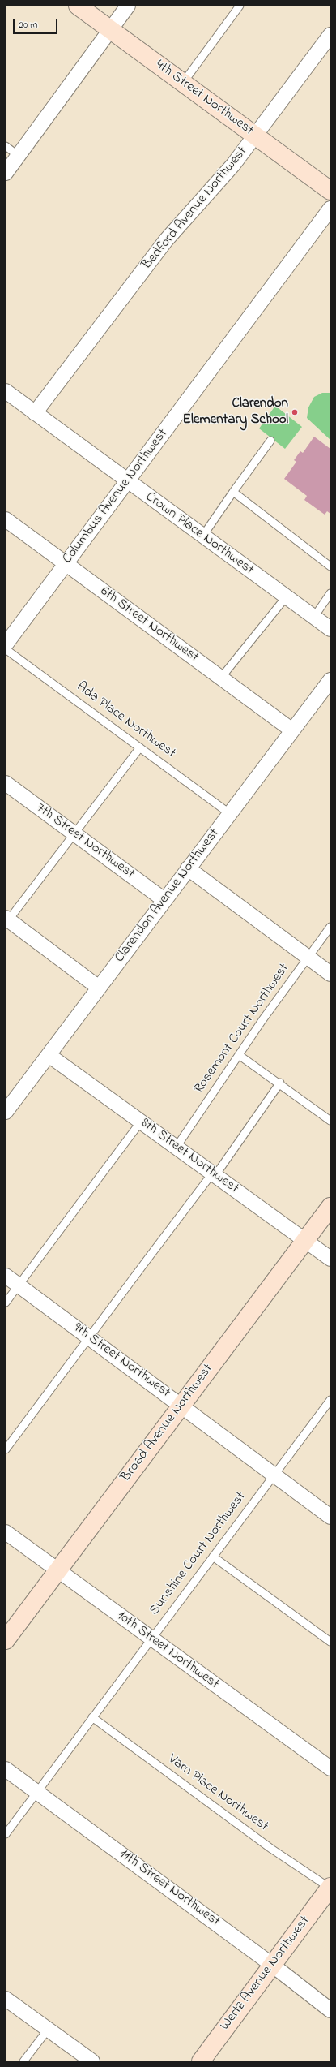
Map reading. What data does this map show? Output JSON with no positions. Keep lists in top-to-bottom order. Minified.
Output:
{"streets":{"street":["4th Street Northwest","Bedford Avenue Northwest","Columbus Avenue Northwest","Crown Place Northwest","6th Street Northwest","7th Street Northwest","Clarendon Avenue Northwest","8th Street Northwest","9th Street Northwest","Broad Avenue Northwest","10th Street Northwest","11th Street Northwest","Wertz Avenue Northwest"],"lane":["Ada Place Northwest","Rosemont Court Northwest","Sunshine Court Northwest","Varn Place Northwest"]},"crossings":[["4th Street Northwest","Bedford Avenue Northwest"],["Bedford Avenue Northwest","Crown Place Northwest"],["Columbus Avenue Northwest","Crown Place Northwest"],["Columbus Avenue Northwest","6th Street Northwest"],["6th Street Northwest","Clarendon Avenue Northwest"],["Ada Place Northwest","Clarendon Avenue Northwest"],["7th Street Northwest","Clarendon Avenue Northwest"],["Clarendon Avenue Northwest","8th Street Northwest"],["Rosemont Court Northwest","8th Street Northwest"],["8th Street Northwest","Broad Avenue Northwest"],["9th Street Northwest","Broad Avenue Northwest"],["9th Street Northwest","Sunshine Court Northwest"],["Broad Avenue Northwest","10th Street Northwest"],["Sunshine Court Northwest","10th Street Northwest"],["Sunshine Court Northwest","Varn Place Northwest"],["Sunshine Court Northwest","11th Street Northwest"],["Varn Place Northwest","Wertz Avenue Northwest"],["11th Street Northwest","Wertz Avenue Northwest"]],"places":["Clarendon Elementary School"],"scale_bar":"20 m"}
